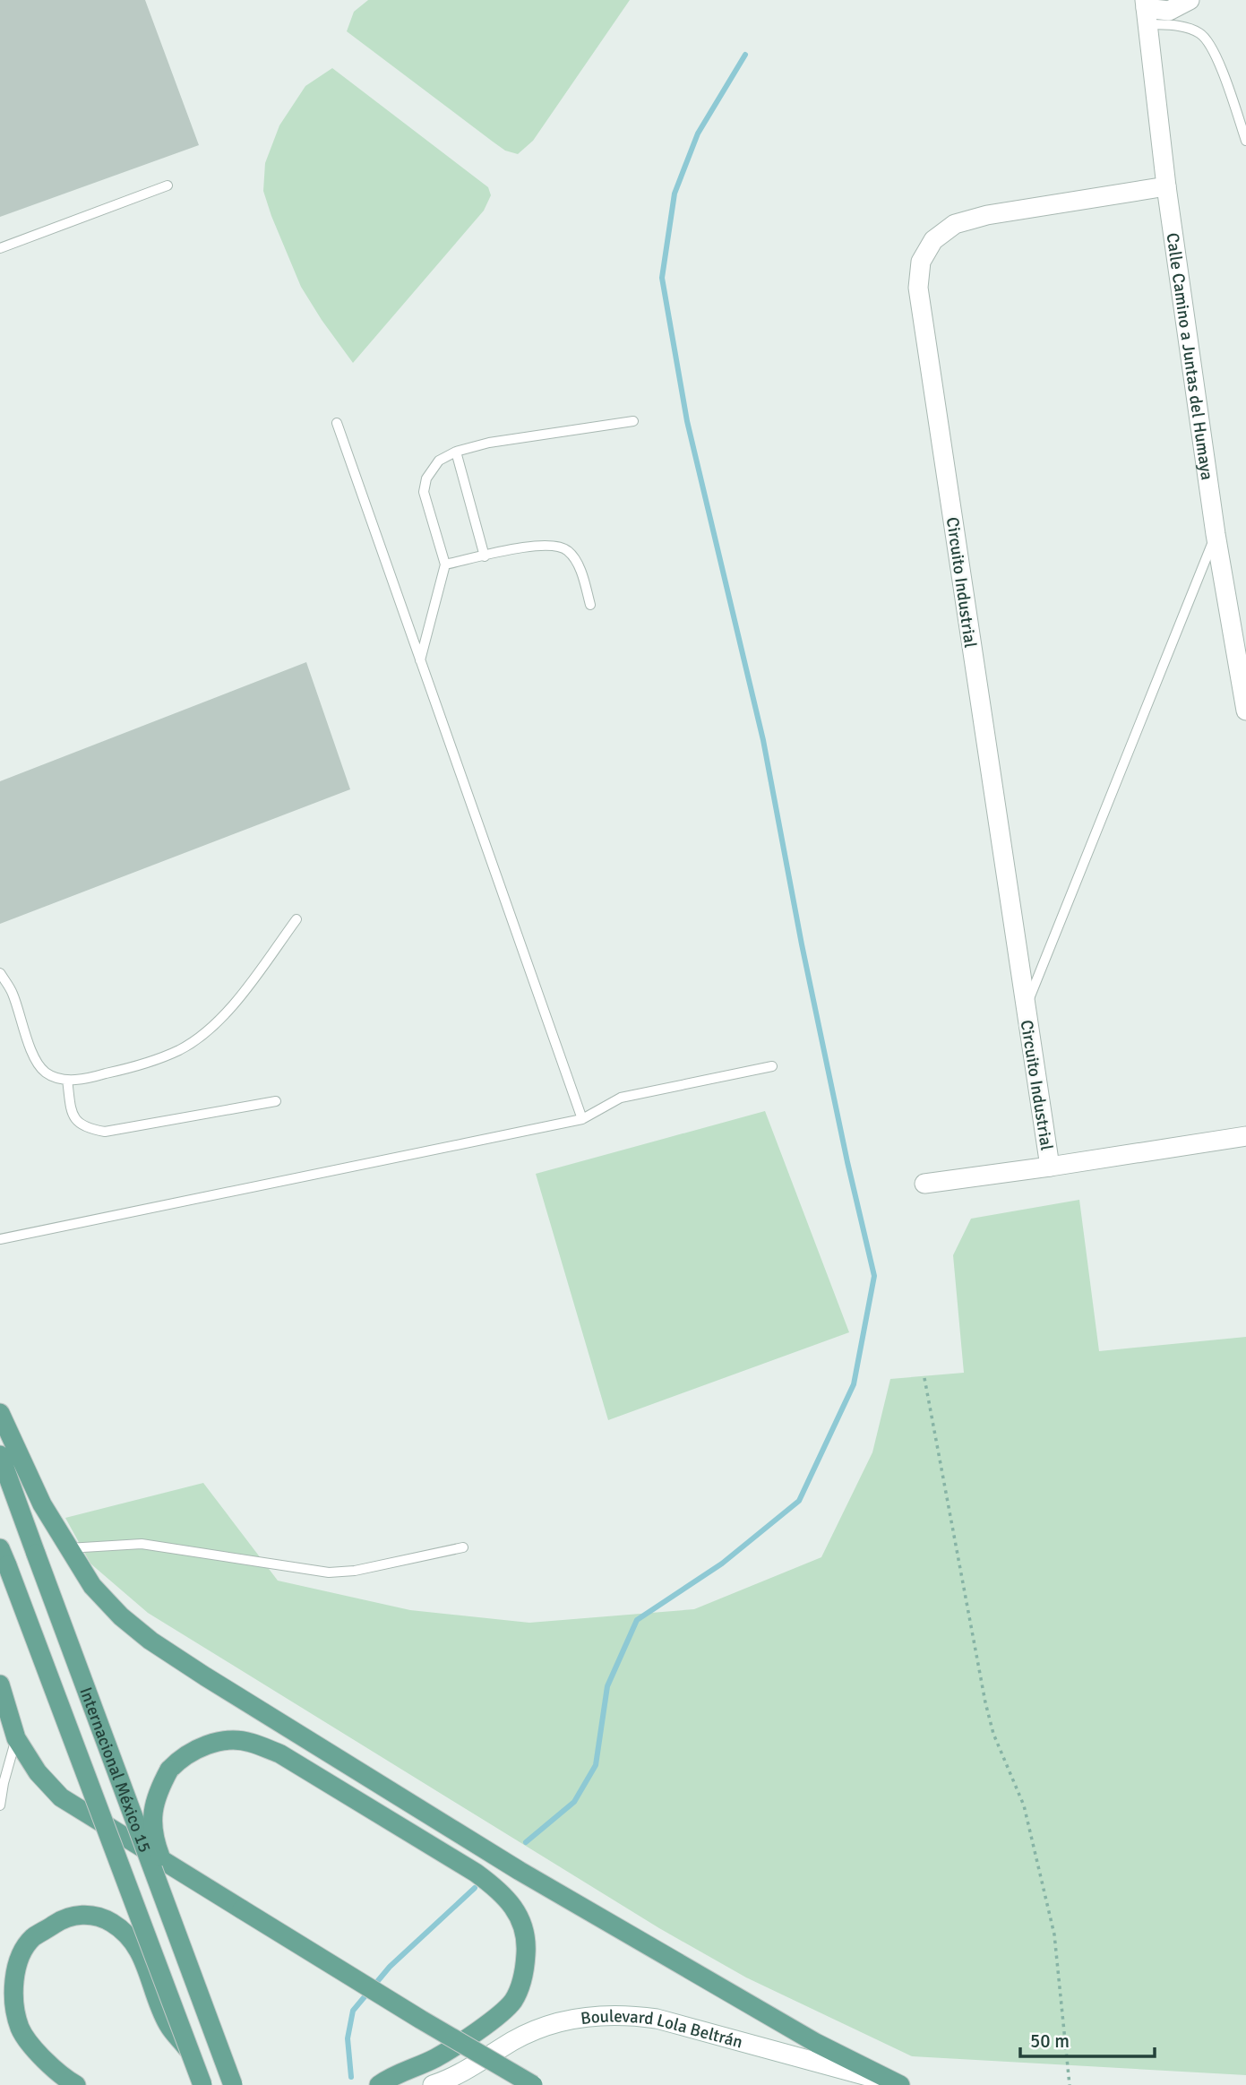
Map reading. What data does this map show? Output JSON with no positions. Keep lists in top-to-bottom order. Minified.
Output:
{"streets":{"main road":["Internacional México 15"],"street":["Calle Camino a Juntas del Humaya","Circuito Industrial","Boulevard Lola Beltrán"]},"crossings":[["Calle Camino a Juntas del Humaya","Circuito Industrial"]],"scale_bar":"50 m"}
